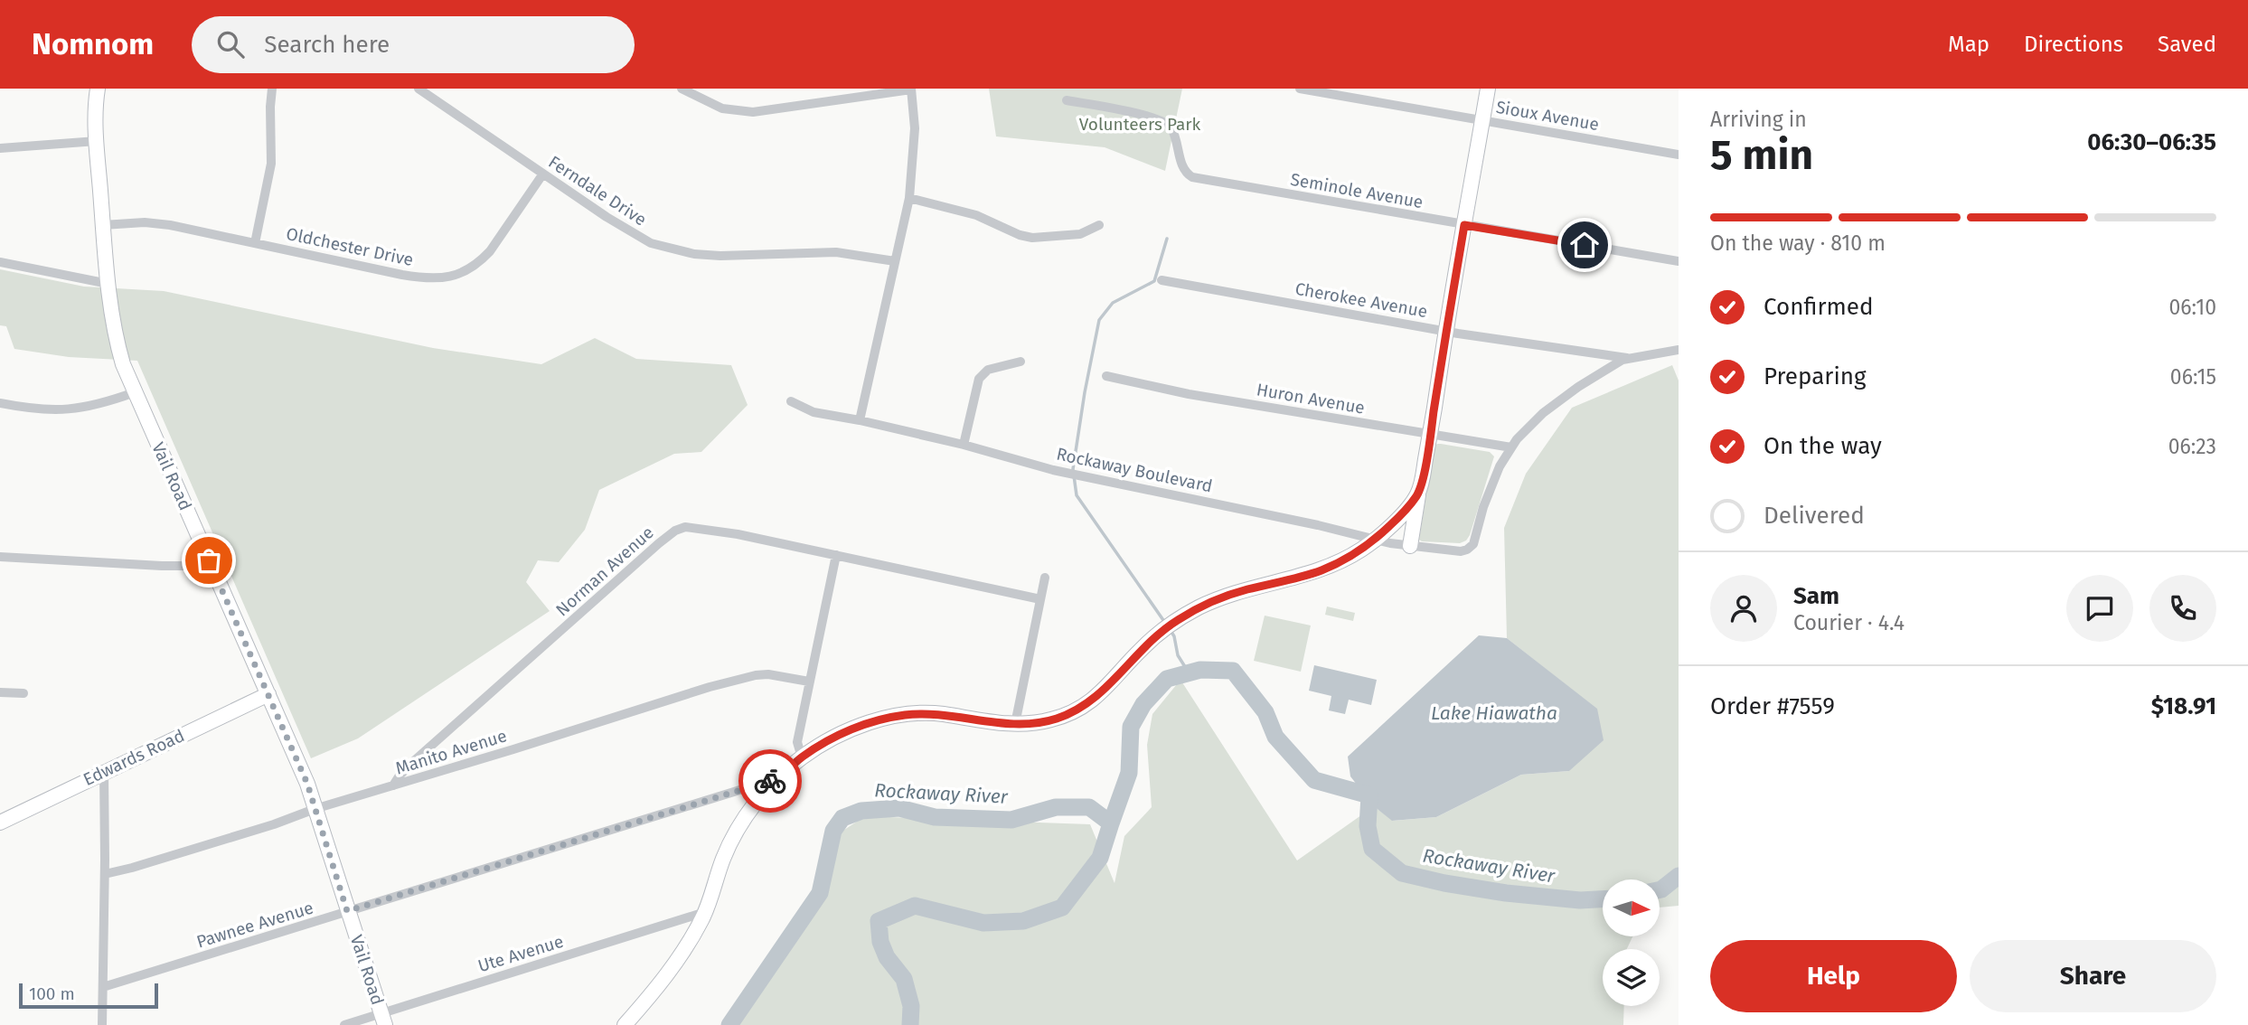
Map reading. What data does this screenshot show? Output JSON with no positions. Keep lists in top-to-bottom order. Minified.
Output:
{"streets":{"street":["Sioux Avenue","Ferndale Drive","Seminole Avenue","Oldchester Drive","Cherokee Avenue","Huron Avenue","Rockaway Boulevard","Vail Road","Norman Avenue","Manito Avenue","Edwards Road","Pawnee Avenue","Ute Avenue"]},"crossings":[["Ferndale Drive","Oldchester Drive"],["Oldchester Drive","Vail Road"],["Huron Avenue","Rockaway Boulevard"],["Vail Road","Manito Avenue"],["Vail Road","Edwards Road"],["Vail Road","Pawnee Avenue"],["Vail Road","Ute Avenue"],["Norman Avenue","Manito Avenue"]],"water":["Lake Hiawatha","Rockaway River"],"parks":["Volunteers Park"],"scale_bar":"100 m","north":"right","page":{"header":"Nomnom","search":"Search here","nav":["Map","Directions","Saved"],"heading":["5 min","Arriving in","06:30–06:35"],"panel":["Sam","Courier · 4.4","Order #7559","$18.91"],"bar":"On the way · 810 m","list":[["Confirmed","06:10"],["Preparing","06:15"],["On the way","06:23"],"Delivered"],"buttons":["Help","Share"],"scale":"100 m"}}
